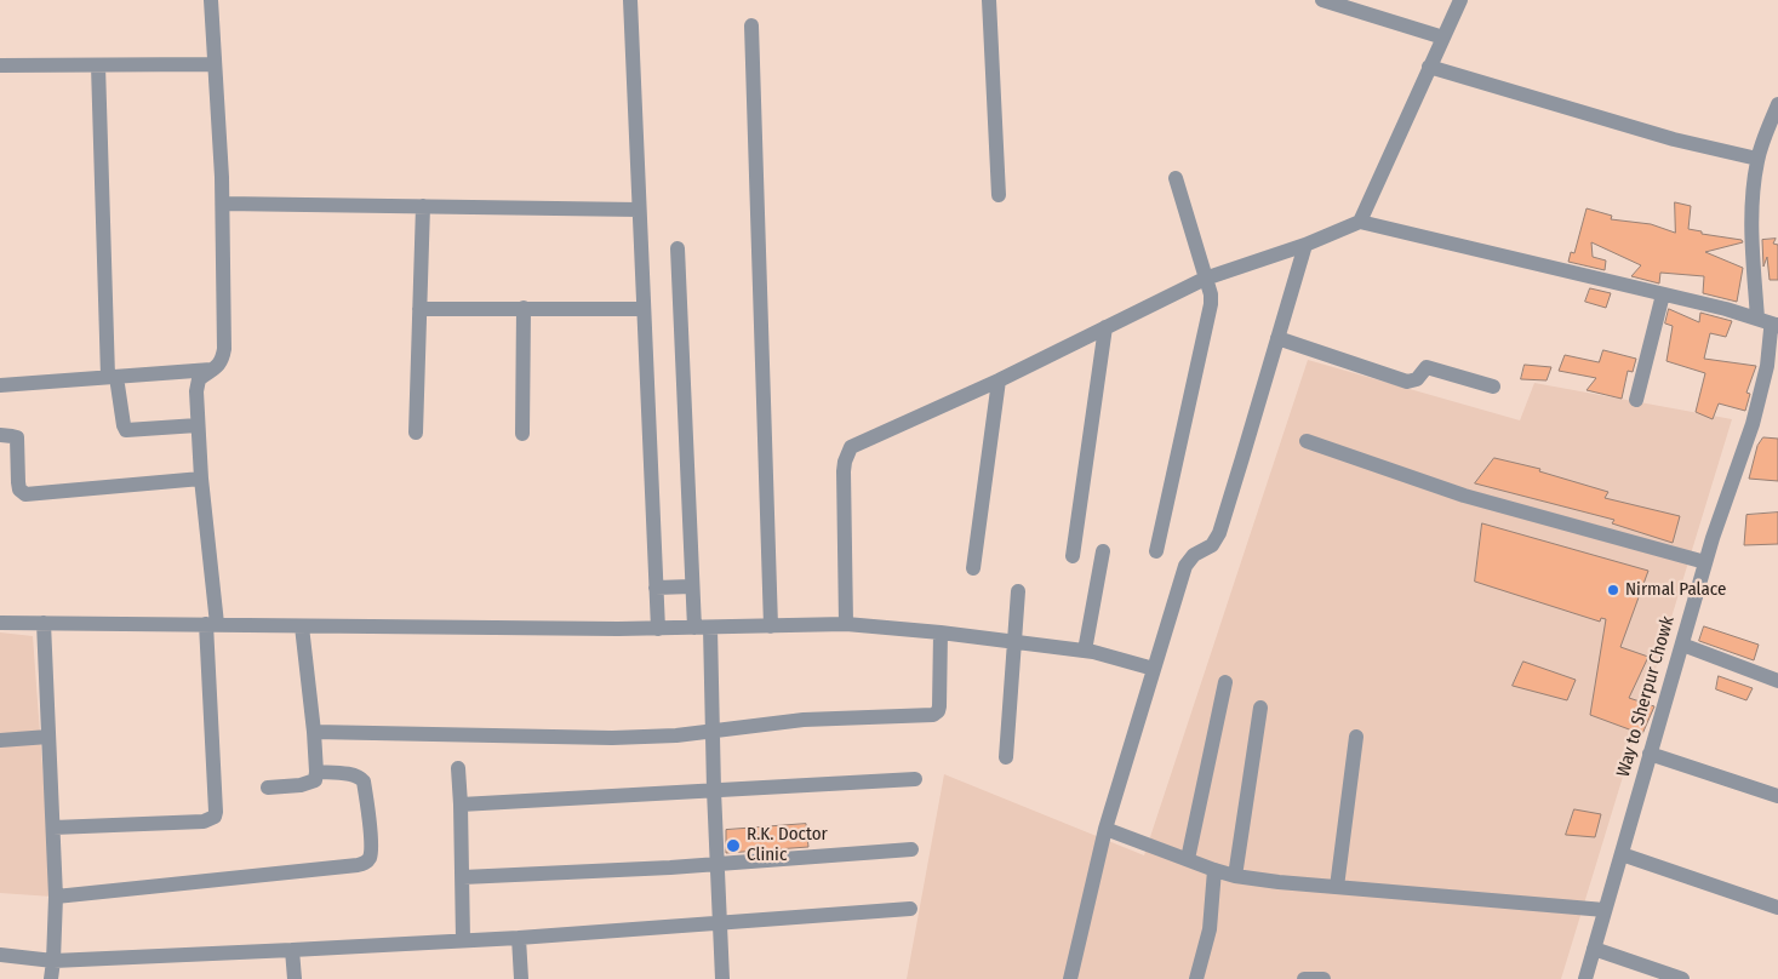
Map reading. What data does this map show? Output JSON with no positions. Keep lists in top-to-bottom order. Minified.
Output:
{"streets":{"street":["Way to Sherpur Chowk"]},"places":["Nirmal Palace","R.K. Doctor Clinic"]}
